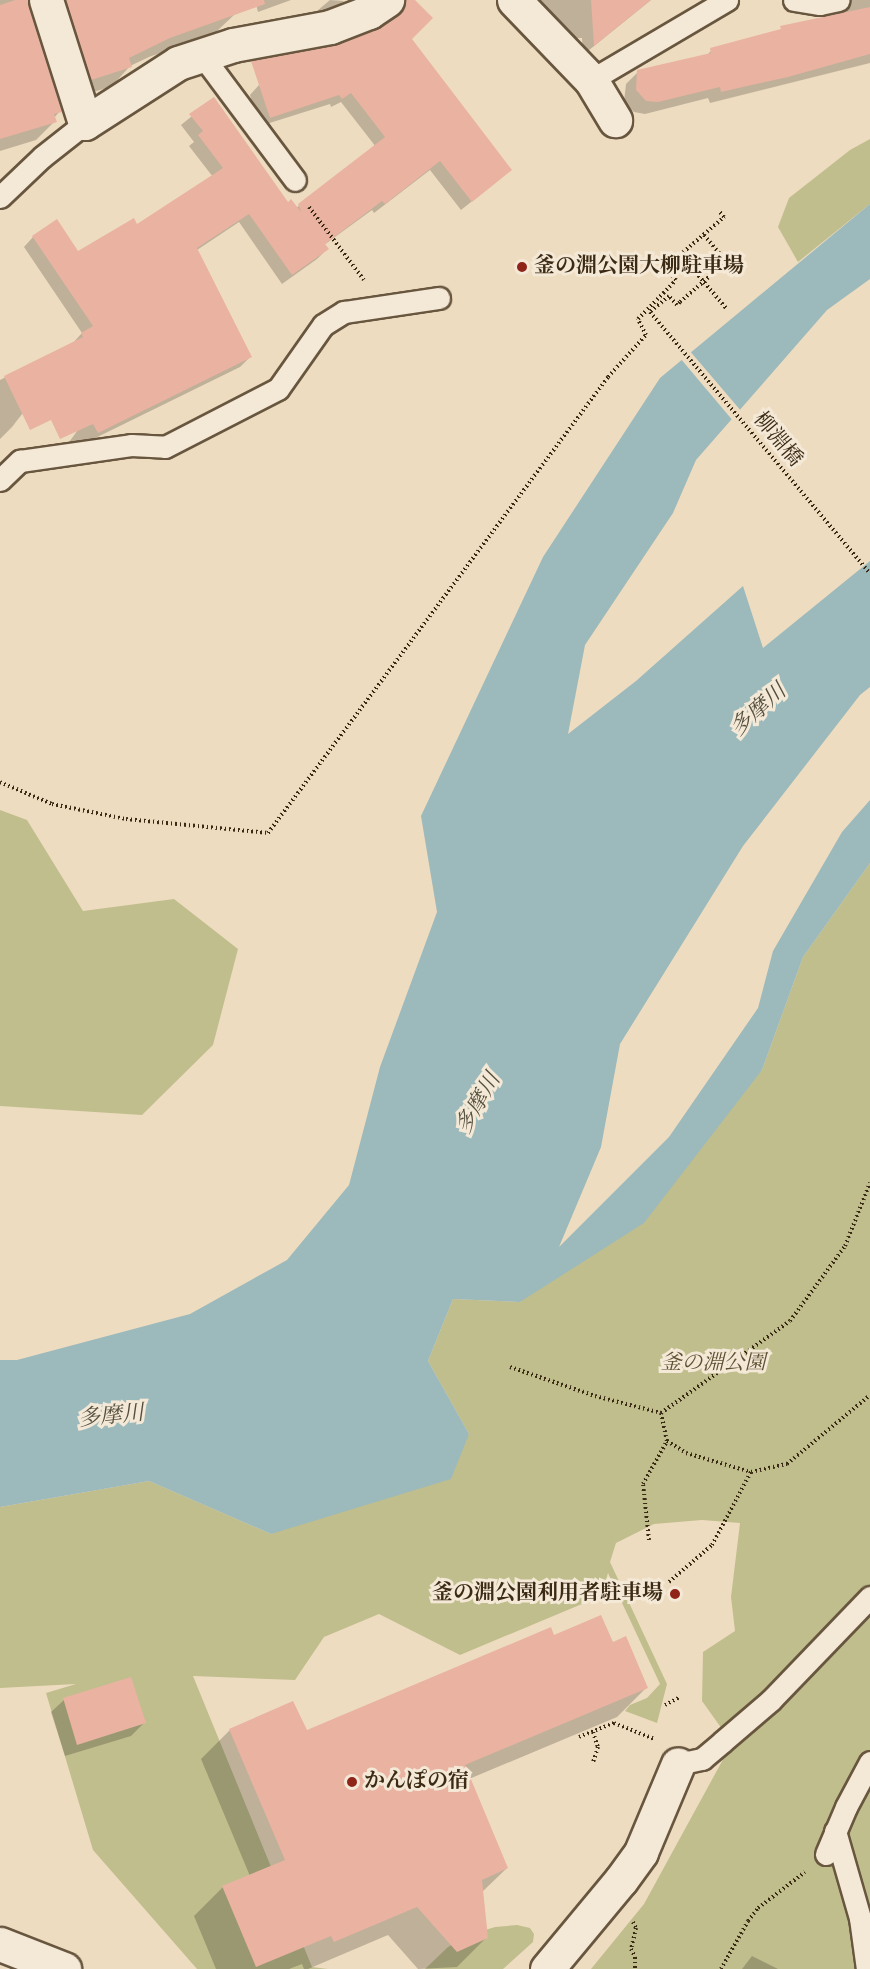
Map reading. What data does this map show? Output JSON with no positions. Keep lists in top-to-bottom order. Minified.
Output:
{"streets":{"path":["柳淵橋"]},"water":["多摩川"],"parks":["釜の淵公園"],"places":["釜の淵公園大柳駐車場","釜の淵公園利用者駐車場","かんぽの宿"]}
